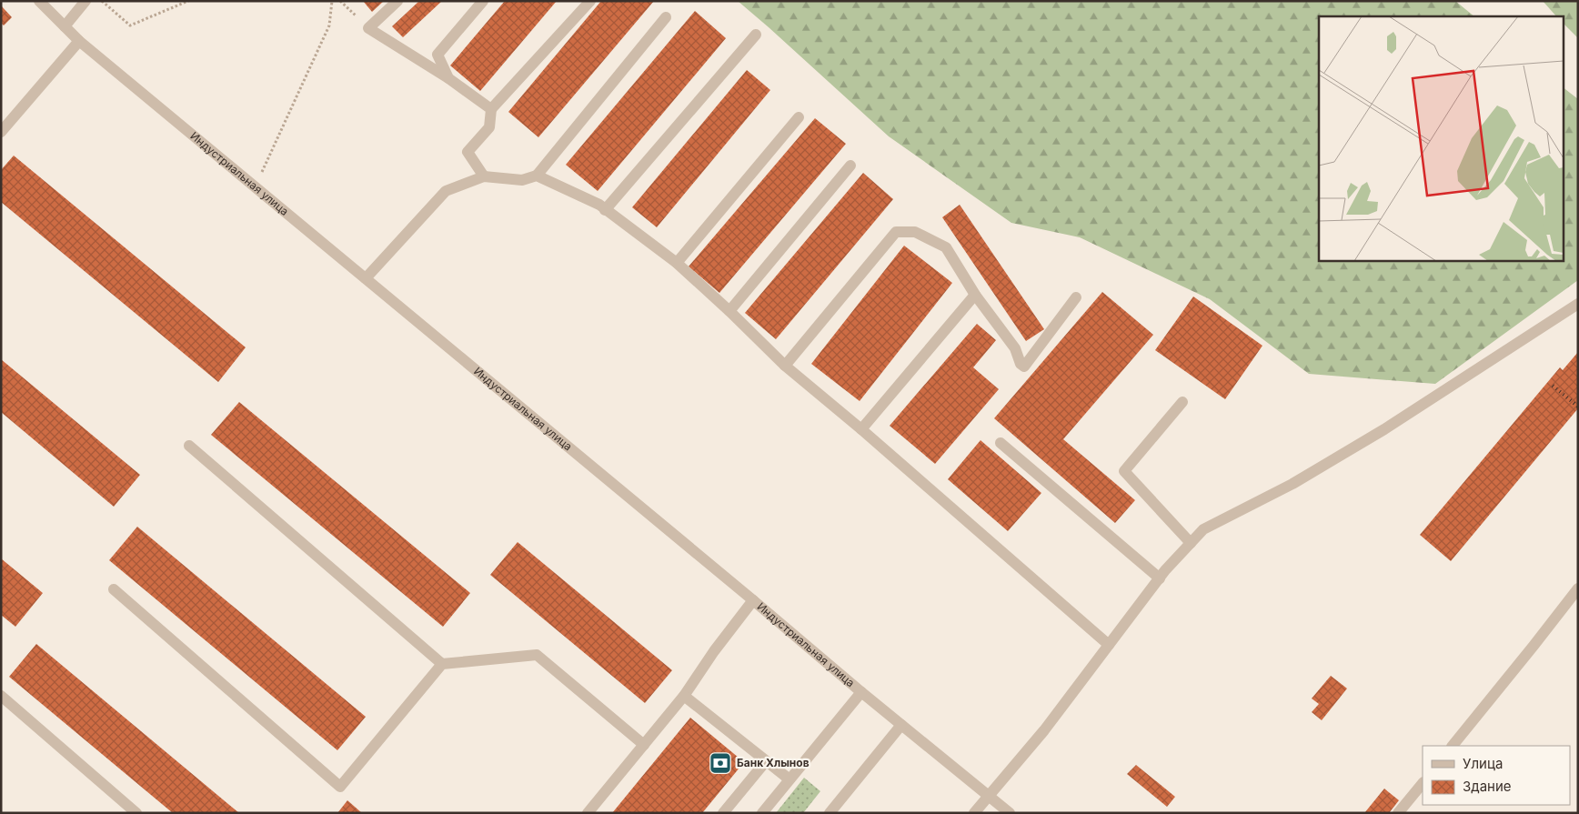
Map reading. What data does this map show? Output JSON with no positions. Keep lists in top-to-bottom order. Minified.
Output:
{"streets":{"street":["Индустриальная улица"]},"places":{"bank":["Банк Хлынов"]},"legend":["Улица","Здание"]}
